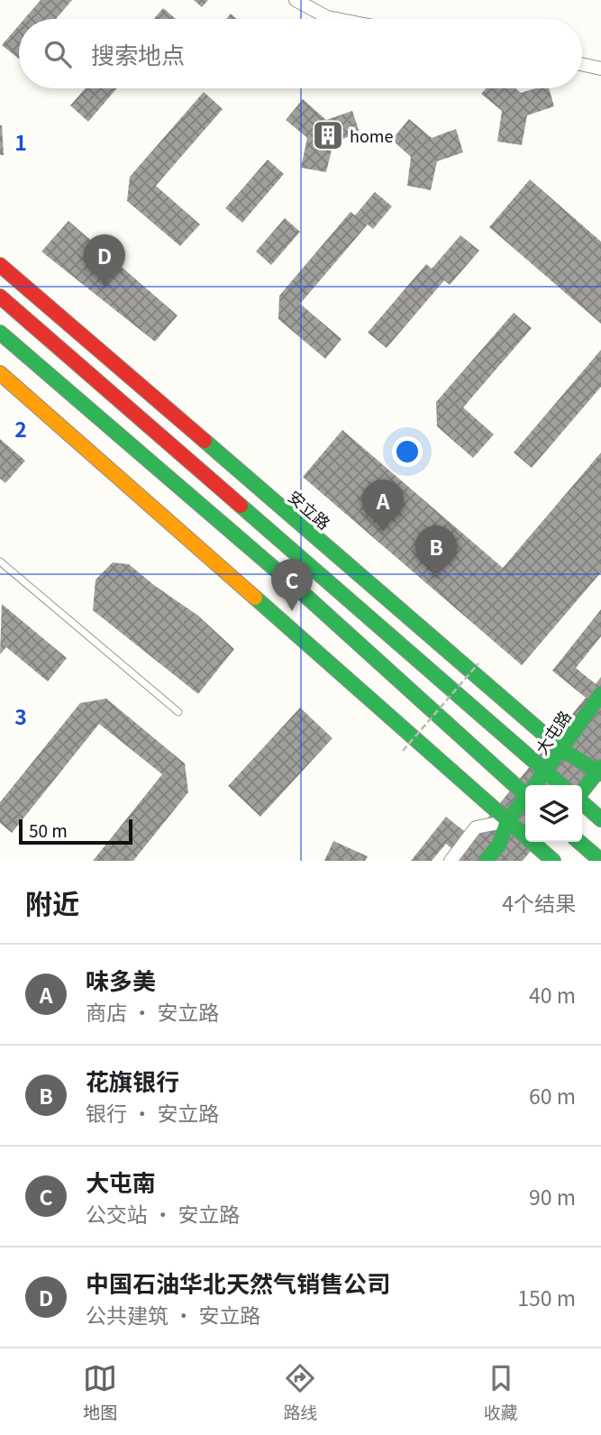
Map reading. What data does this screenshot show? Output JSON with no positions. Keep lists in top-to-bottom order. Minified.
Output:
{"streets":{"main road":["安立路","大屯路"]},"crossings":[["安立路","大屯路"]],"places":{"building":["home"]},"scale_bar":"50 m","page":{"search":"搜索地点","pins":["D","A","B","C"],"scale":"50 m","heading":["附近","4个结果"],"list":[{"mark":"A","name":"味多美","note":"商店 · 安立路","value":"40 m"},{"mark":"B","name":"花旗银行","note":"银行 · 安立路","value":"60 m"},{"mark":"C","name":"大屯南","note":"公交站 · 安立路","value":"90 m"},{"mark":"D","name":"中国石油华北天然气销售公司","note":"公共建筑 · 安立路","value":"150 m"}],"nav":["地图","路线","收藏"]},"grid":{"rows":["1","2","3"]}}
